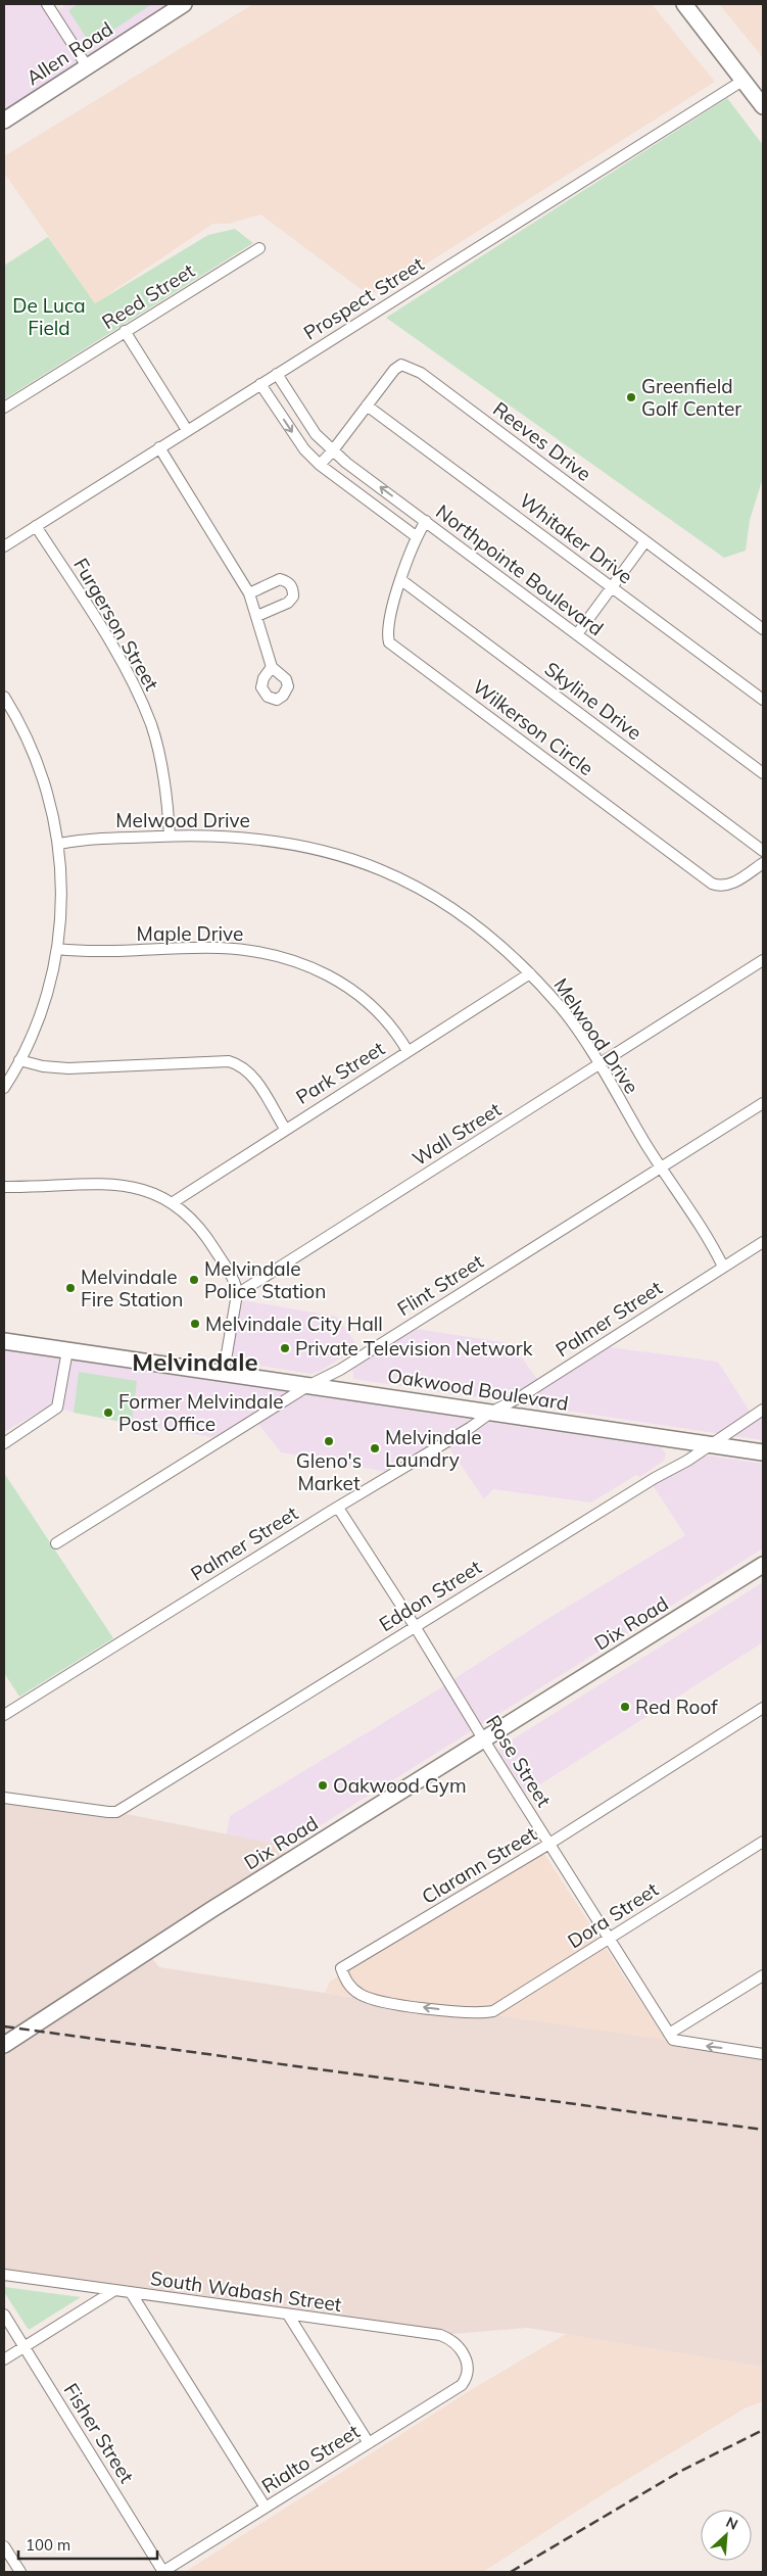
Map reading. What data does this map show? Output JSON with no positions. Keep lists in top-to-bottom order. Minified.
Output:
{"streets":{"main road":["Allen Road","Oakwood Boulevard","Dix Road"],"street":["Reed Street","Prospect Street","Reeves Drive","Whitaker Drive","Northpointe Boulevard","Furgerson Street","Skyline Drive","Wilkerson Circle","Melwood Drive","Maple Drive","Park Street","Wall Street","Flint Street","Palmer Street","Eddon Street","Rose Street","Clarann Street","Dora Street","South Wabash Street","Fisher Street","Rialto Street"]},"crossings":[["Prospect Street","Northpointe Boulevard"],["Prospect Street","Furgerson Street"],["Reeves Drive","Whitaker Drive"],["Reeves Drive","Northpointe Boulevard"],["Northpointe Boulevard","Wilkerson Circle"],["Furgerson Street","Melwood Drive"],["Skyline Drive","Wilkerson Circle"],["Melwood Drive","Park Street"],["Melwood Drive","Wall Street"],["Melwood Drive","Flint Street"],["Melwood Drive","Palmer Street"],["Maple Drive","Park Street"],["Flint Street","Oakwood Boulevard"],["Palmer Street","Oakwood Boulevard"],["Palmer Street","Rose Street"],["Oakwood Boulevard","Eddon Street"],["Eddon Street","Rose Street"],["Dix Road","Rose Street"],["Rose Street","Clarann Street"],["Rose Street","Dora Street"],["Clarann Street","Dora Street"],["South Wabash Street","Rialto Street"],["Fisher Street","Rialto Street"]],"districts":["Melvindale"],"parks":["De Luca Field"],"places":["Greenfield Golf Center","Melvindale Police Station","Melvindale Fire Station","Melvindale City Hall","Private Television Network","Former Melvindale Post Office","Gleno's Market","Melvindale Laundry","Red Roof","Oakwood Gym"],"scale_bar":"100 m","north":"top right"}
